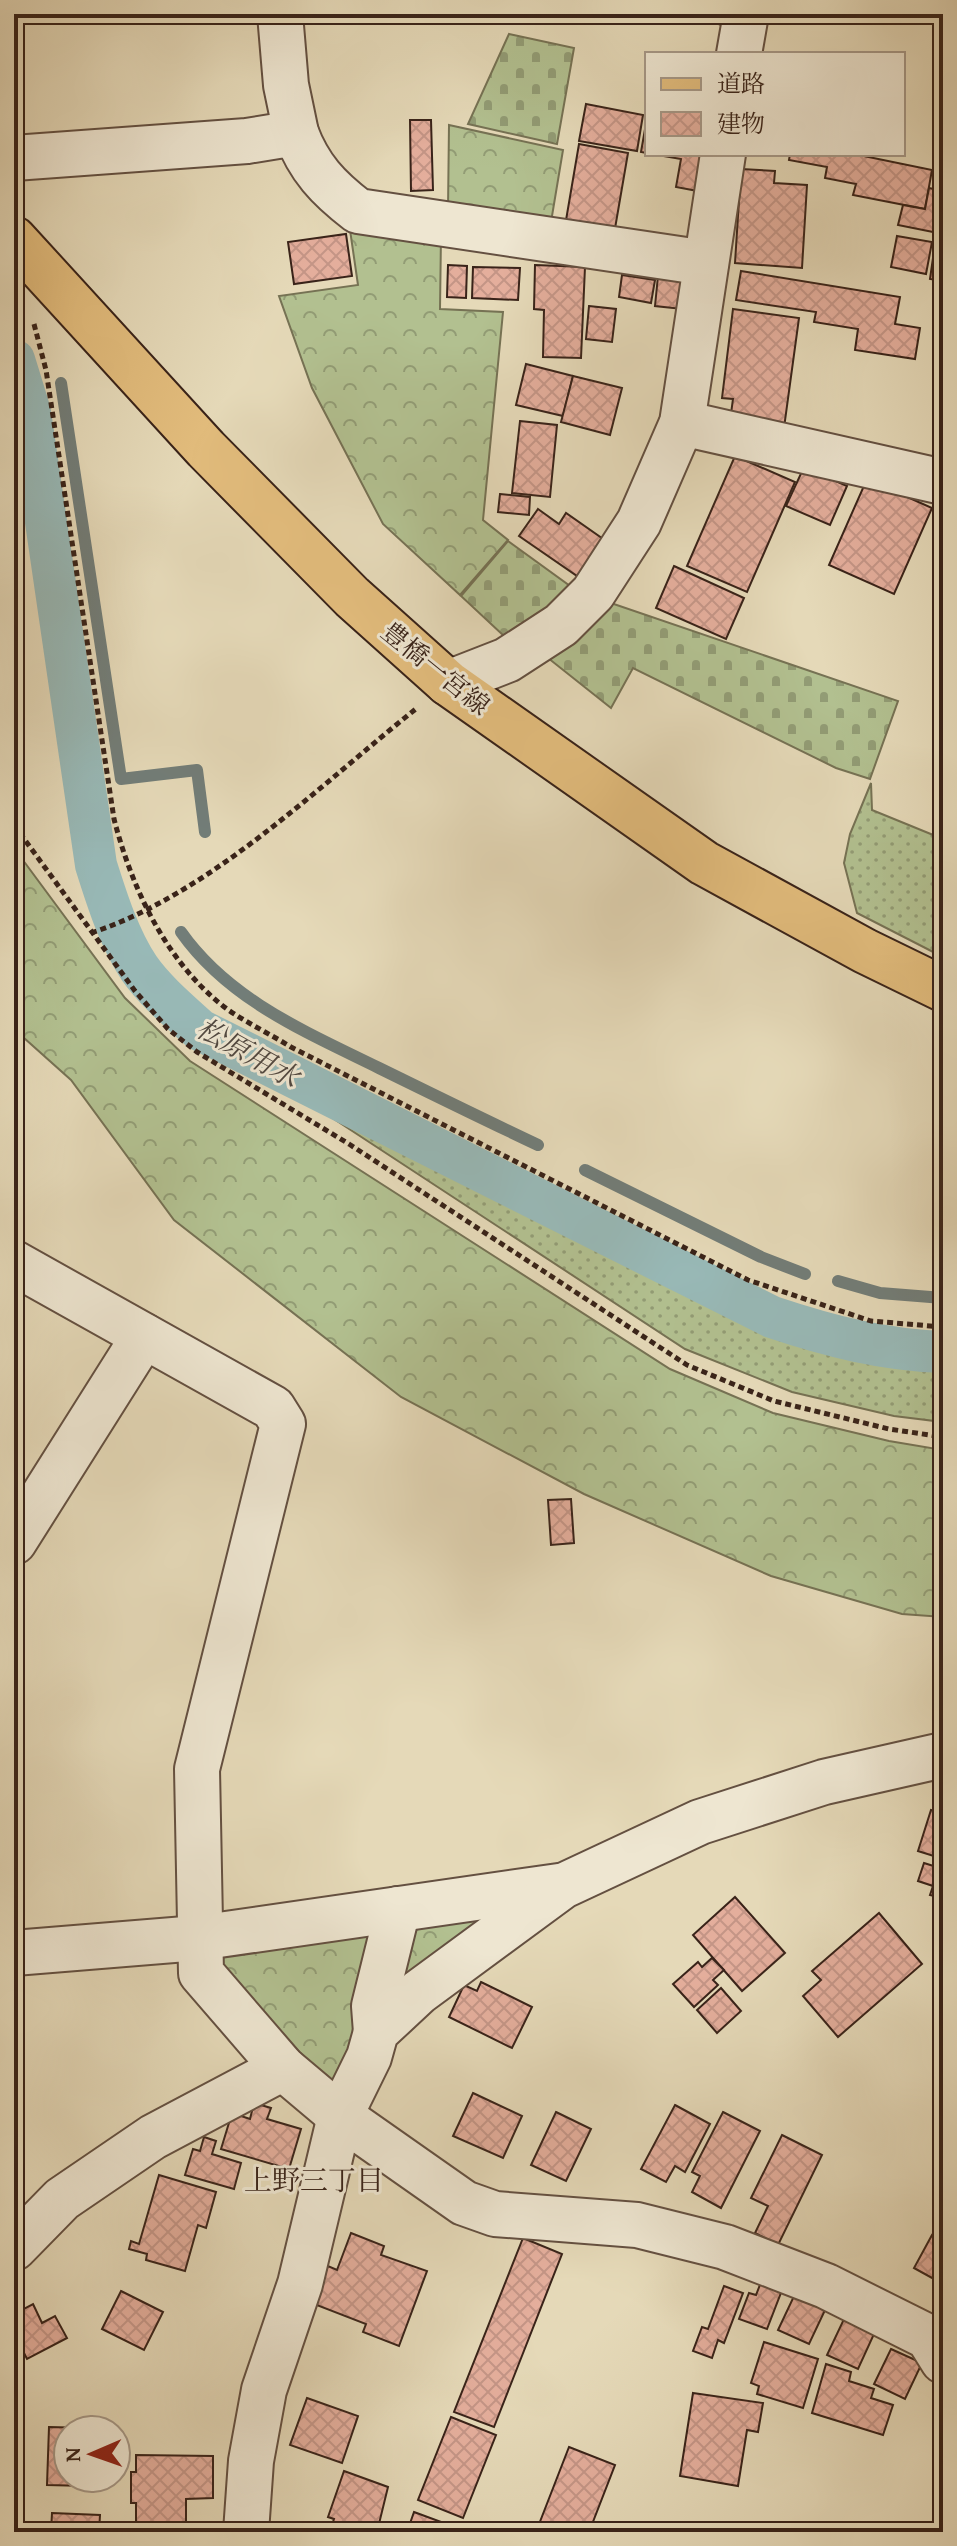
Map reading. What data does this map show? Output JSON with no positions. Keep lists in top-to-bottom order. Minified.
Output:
{"streets":{"main road":["豊橋一宮線"]},"districts":["上野三丁目"],"water":["松原用水"],"legend":["道路","建物"],"north":"left"}
